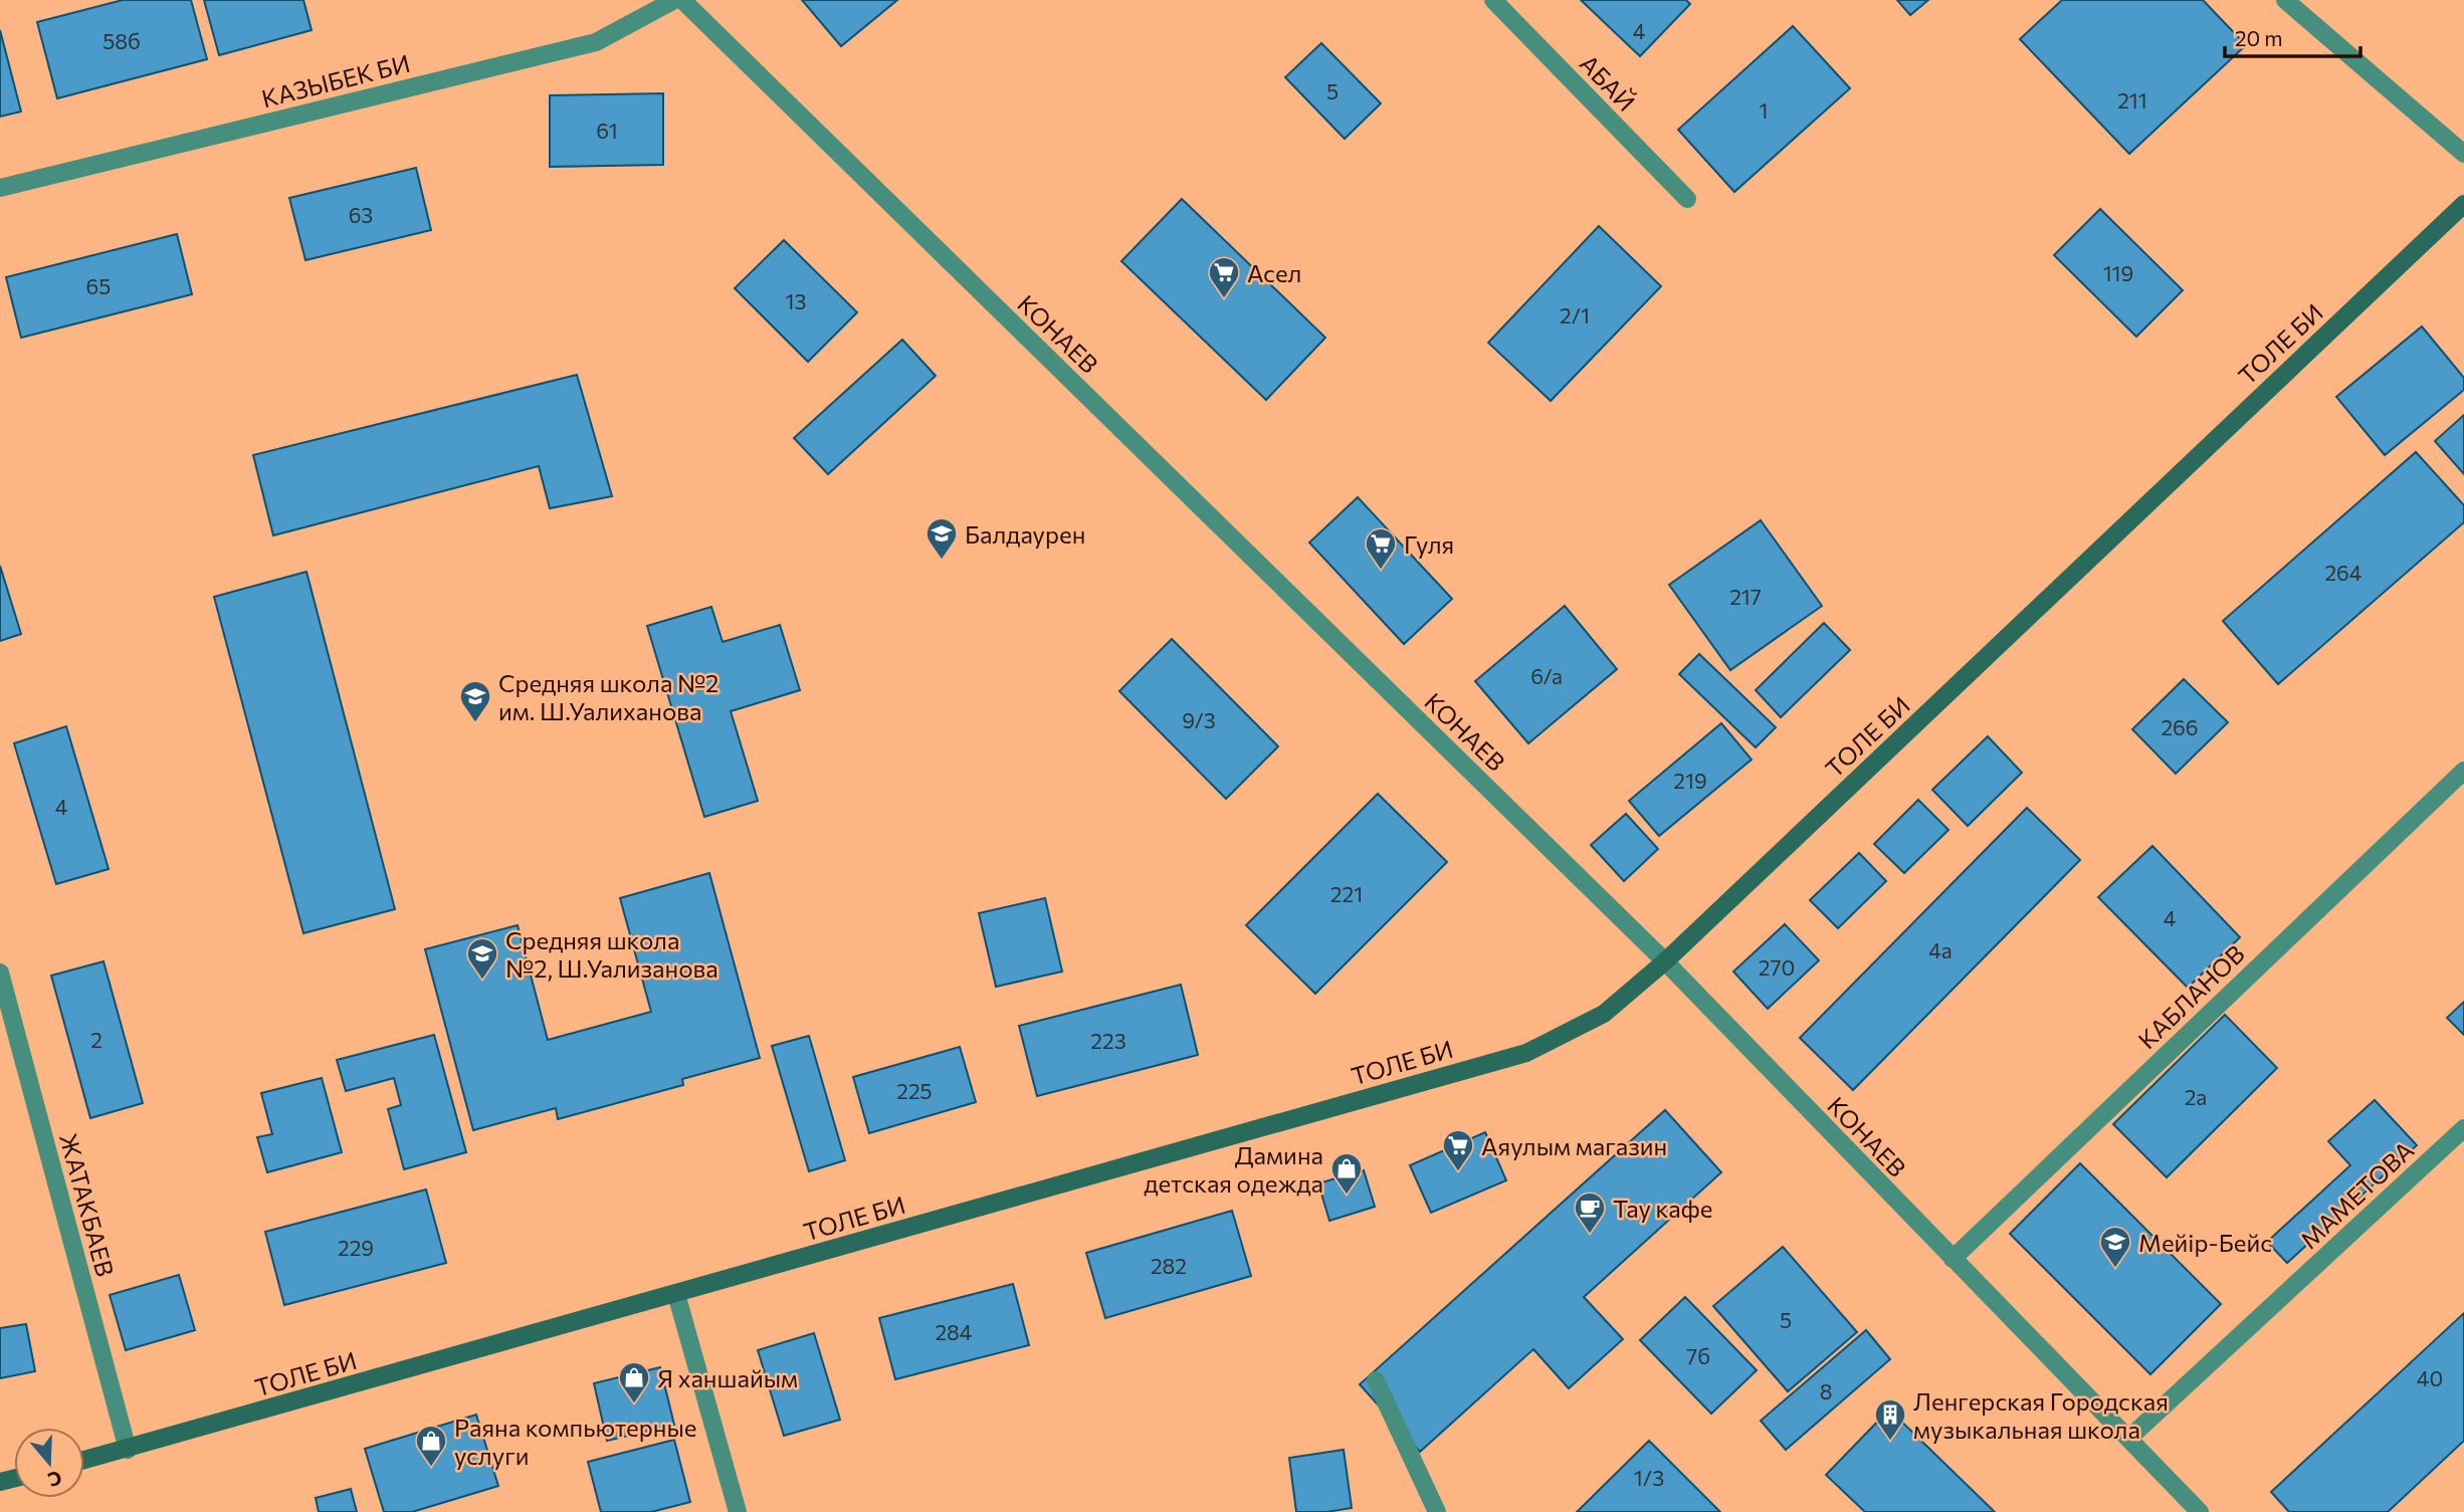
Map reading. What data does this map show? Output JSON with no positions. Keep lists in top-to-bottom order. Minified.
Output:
{"streets":{"main road":["ТОЛЕ БИ"],"street":["КАЗЫБЕК БИ","АБАЙ","КОНАЕВ","КАБЛАНОВ","МАМЕТОВА","ЖАТАКБАЕВ"]},"crossings":[["КОНАЕВ","ТОЛЕ БИ"],["КОНАЕВ","КАБЛАНОВ"],["КОНАЕВ","МАМЕТОВА"],["ТОЛЕ БИ","ЖАТАКБАЕВ"]],"places":{"supermarket":["Асел","Гуля","Аяулым магазин"],"school or university":["Балдаурен","Средняя школа №2 им. Ш.Уалиханова","Средняя школа №2, Ш.Уализанова","Мейір-Бейс"],"shop":["Дамина детская одежда","Я ханшайым","Раяна компьютерные услуги"],"cafe":["Тау кафе"],"building":["Ленгерская Городская музыкальная школа"]},"house_numbers":["4","58б","5","211","1","61","63","119","65","13","2/1","264","217","6/а","9/3","266","219","4","221","4","4а","270","2","223","225","2а","229","282","5","284","7б","40","8","1/3"],"scale_bar":"20 m","north":"bottom"}
